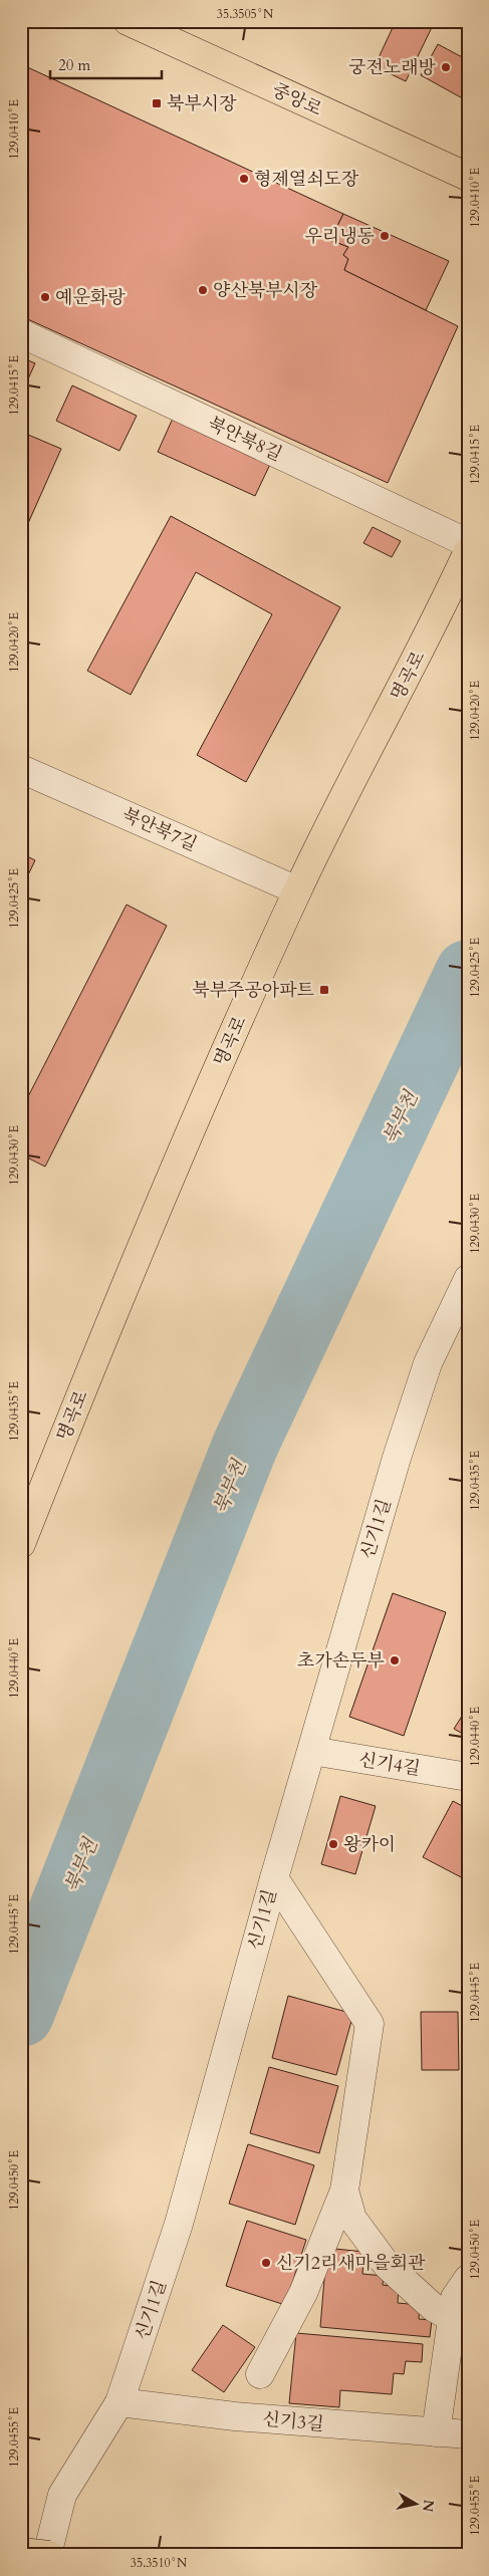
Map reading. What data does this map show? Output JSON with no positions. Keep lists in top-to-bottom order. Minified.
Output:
{"streets":{"main road":["중앙로","명곡로"],"street":["북안북8길","북안북7길","신기1길","신기4길","신기3길"]},"crossings":[["명곡로","북안북7길"],["신기1길","신기4길"],["신기1길","신기3길"]],"water":["북부천"],"places":{"other":["궁전노래방","형제열쇠도장","우리냉동","양산북부시장","예운화랑","초가손두부","왕카이","신기2리새마을회관"],"transit":["북부시장","북부주공아파트"]},"scale_bar":"20 m","north":"right","coordinates":["35.3505°N","129.0410°E","129.0415°E","129.0420°E","129.0425°E","129.0430°E","129.0435°E","129.0440°E","129.0445°E","129.0450°E","129.0455°E","35.3510°N"]}
